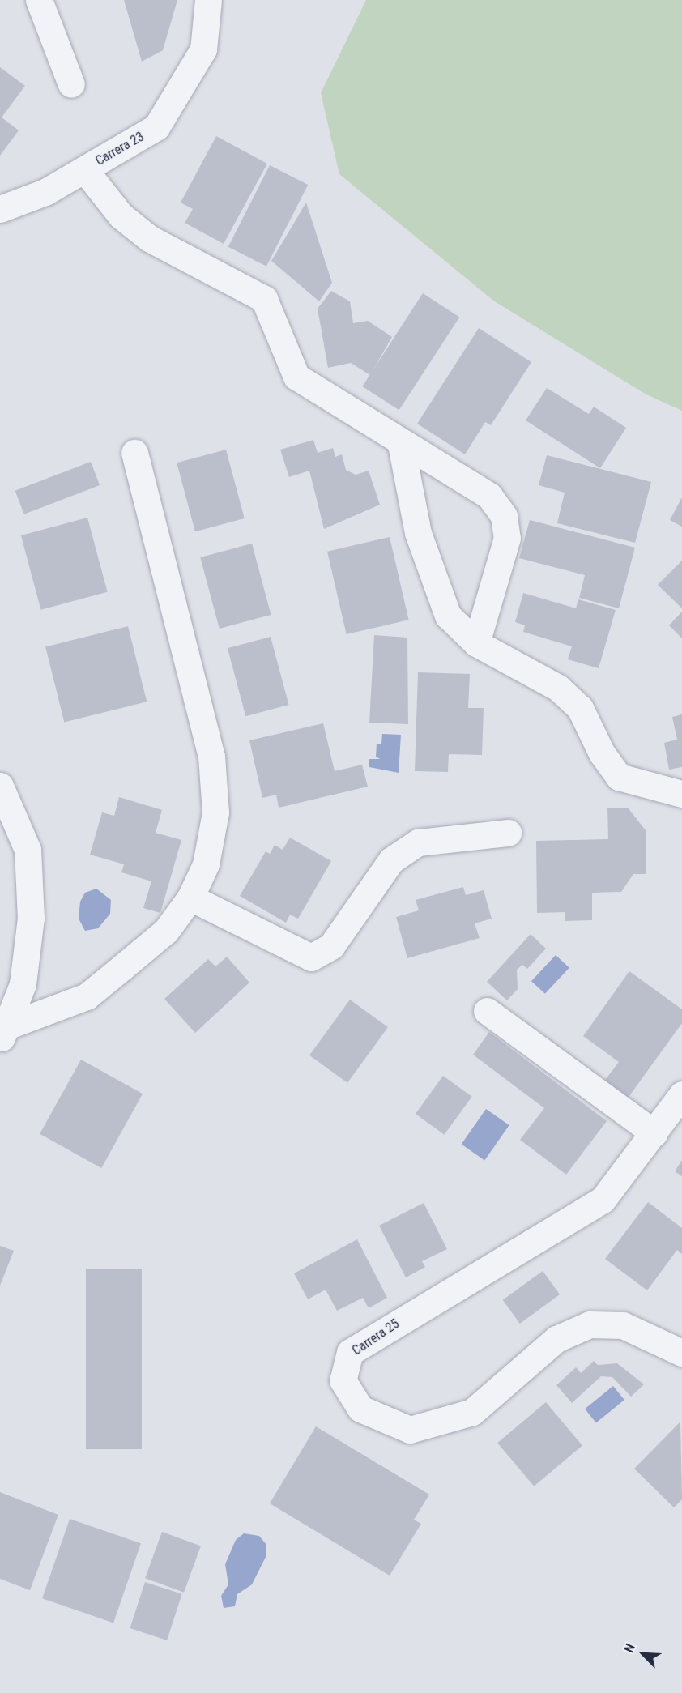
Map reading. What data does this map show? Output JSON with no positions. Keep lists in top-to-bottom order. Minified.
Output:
{"streets":{"street":["Carrera 23","Carrera 25"]},"north":"top left"}
